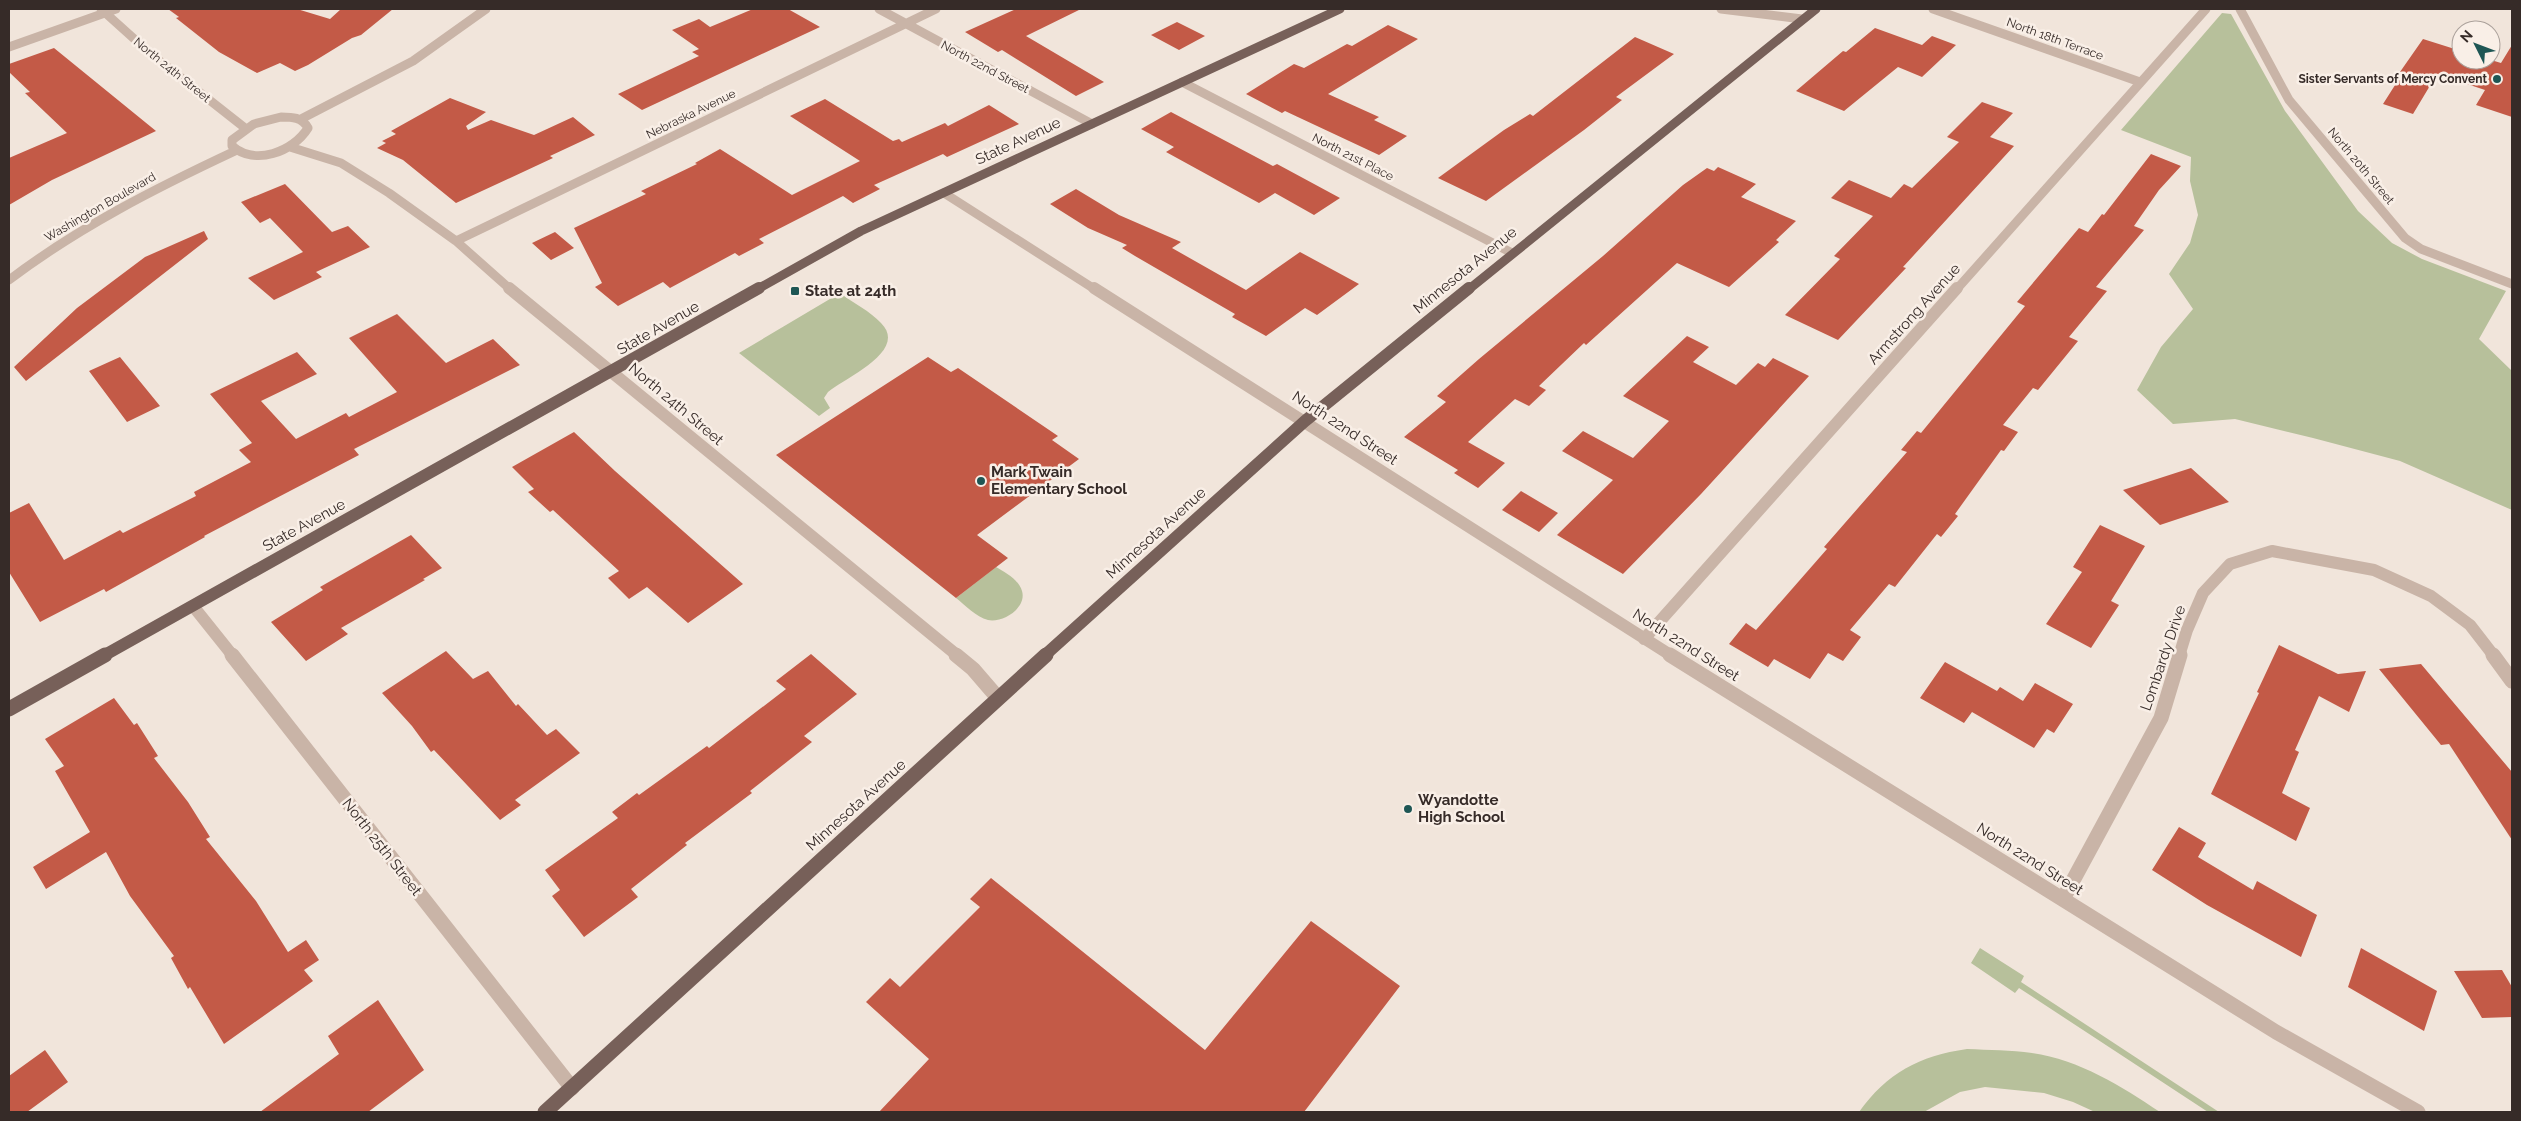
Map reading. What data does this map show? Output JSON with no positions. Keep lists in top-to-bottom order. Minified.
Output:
{"streets":{"main road":["State Avenue","Minnesota Avenue"],"street":["North 18th Terrace","North 22nd Street","North 24th Street","Nebraska Avenue","North 21st Place","North 20th Street","Washington Boulevard","Armstrong Avenue","Lombardy Drive","North 25th Street"]},"crossings":[["North 18th Terrace","Armstrong Avenue"],["North 22nd Street","Nebraska Avenue"],["North 22nd Street","State Avenue"],["North 22nd Street","Minnesota Avenue"],["North 22nd Street","Armstrong Avenue"],["North 22nd Street","Lombardy Drive"],["North 24th Street","Nebraska Avenue"],["North 24th Street","State Avenue"],["North 24th Street","Minnesota Avenue"],["State Avenue","North 21st Place"],["State Avenue","North 25th Street"],["North 21st Place","Minnesota Avenue"],["Minnesota Avenue","North 25th Street"]],"places":{"other":["Sister Servants of Mercy Convent","Mark Twain Elementary School","Wyandotte High School"],"transit":["State at 24th"]},"north":"top left"}
